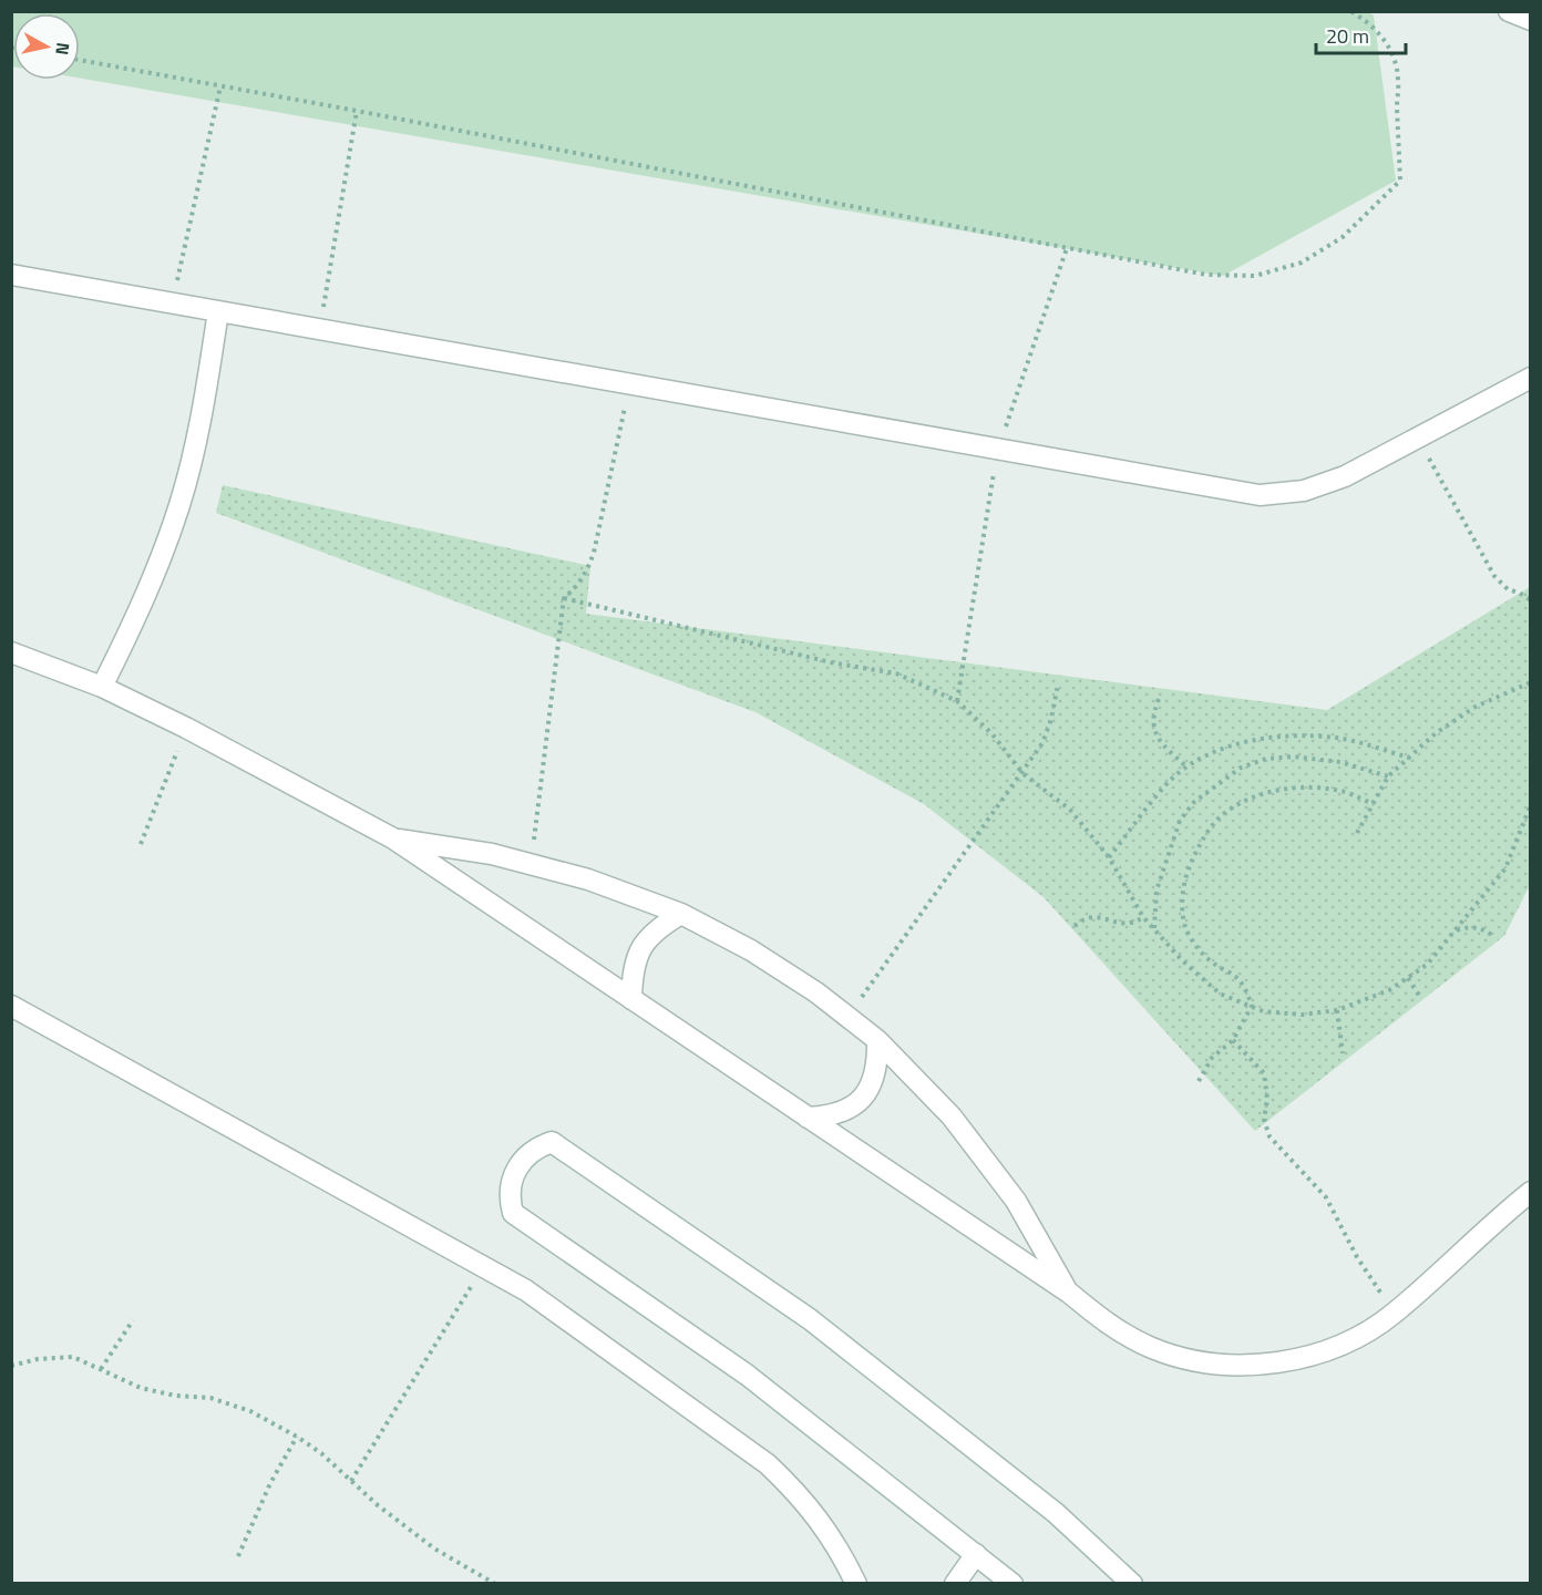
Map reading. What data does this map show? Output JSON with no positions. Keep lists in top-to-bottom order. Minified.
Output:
{"scale_bar":"20 m","north":"right"}
